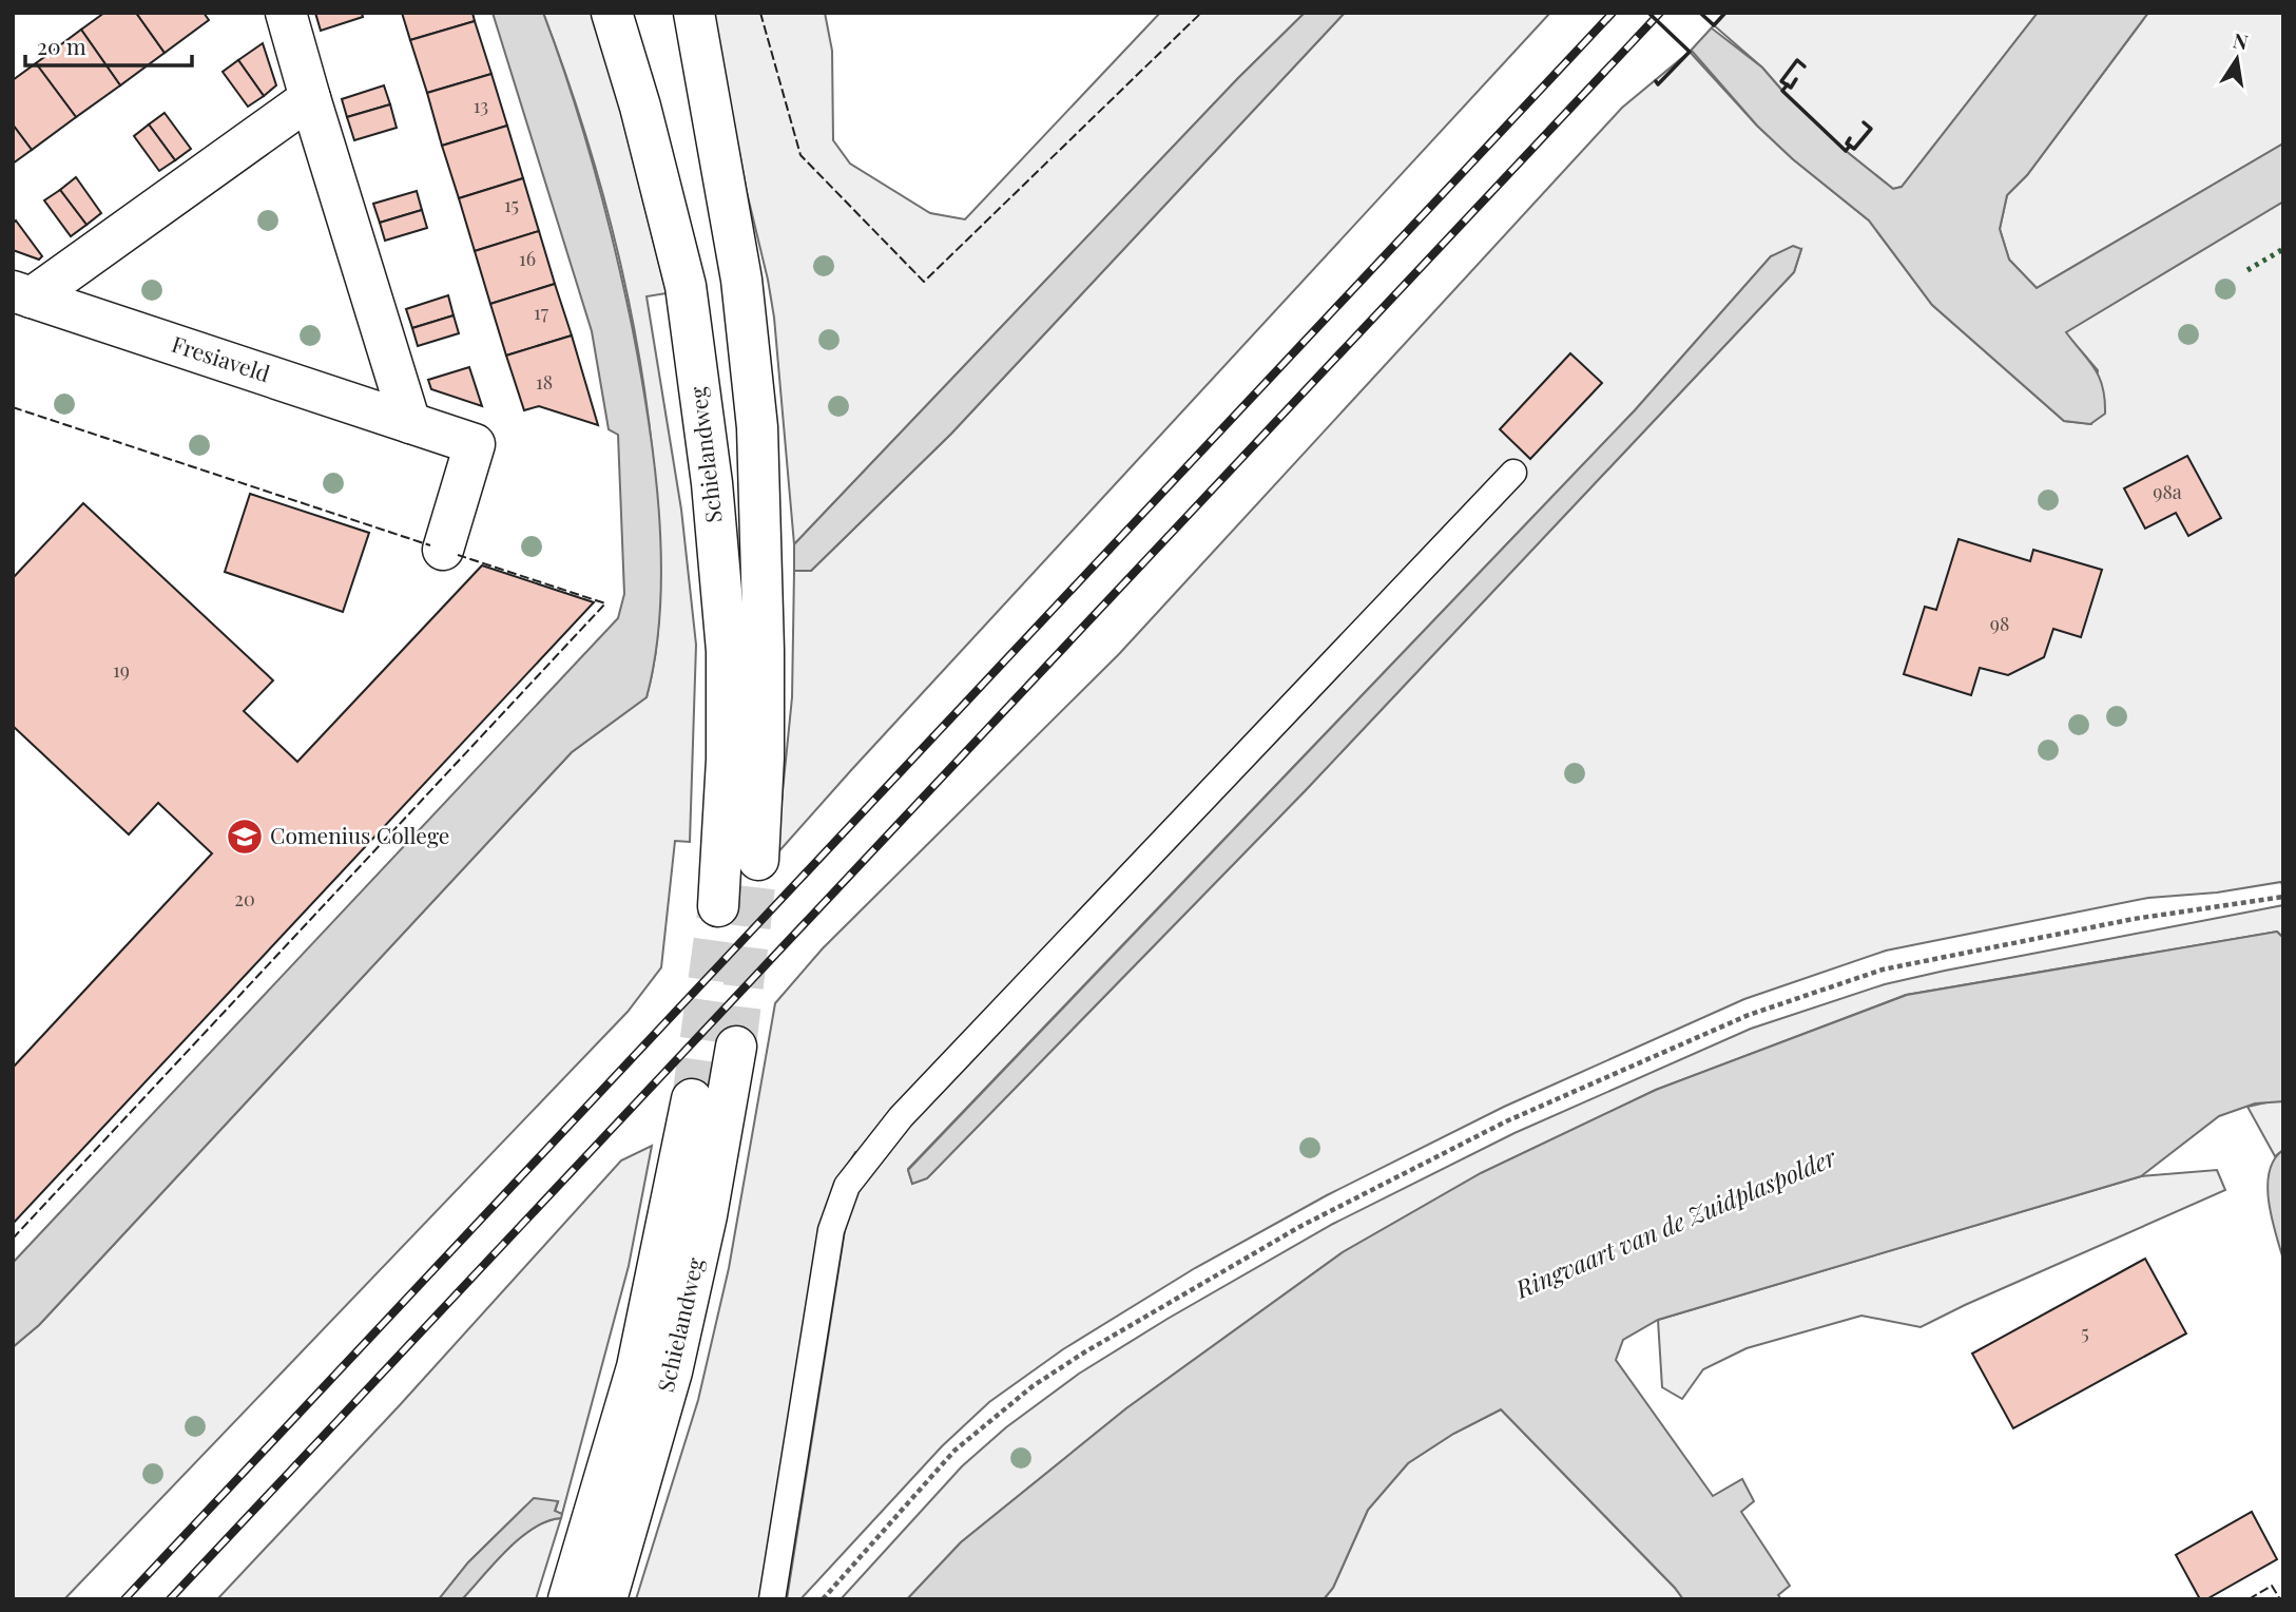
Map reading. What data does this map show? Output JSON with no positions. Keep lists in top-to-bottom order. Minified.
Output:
{"streets":{"main road":["Fresiaveld","Schielandweg"]},"water":["Ringvaart van de Zuidplaspolder"],"places":{"school or university":["Comenius College"]},"house_numbers":["13","15","16","17","18","98a","98","19","20","5"],"scale_bar":"20 m","north":"top"}
